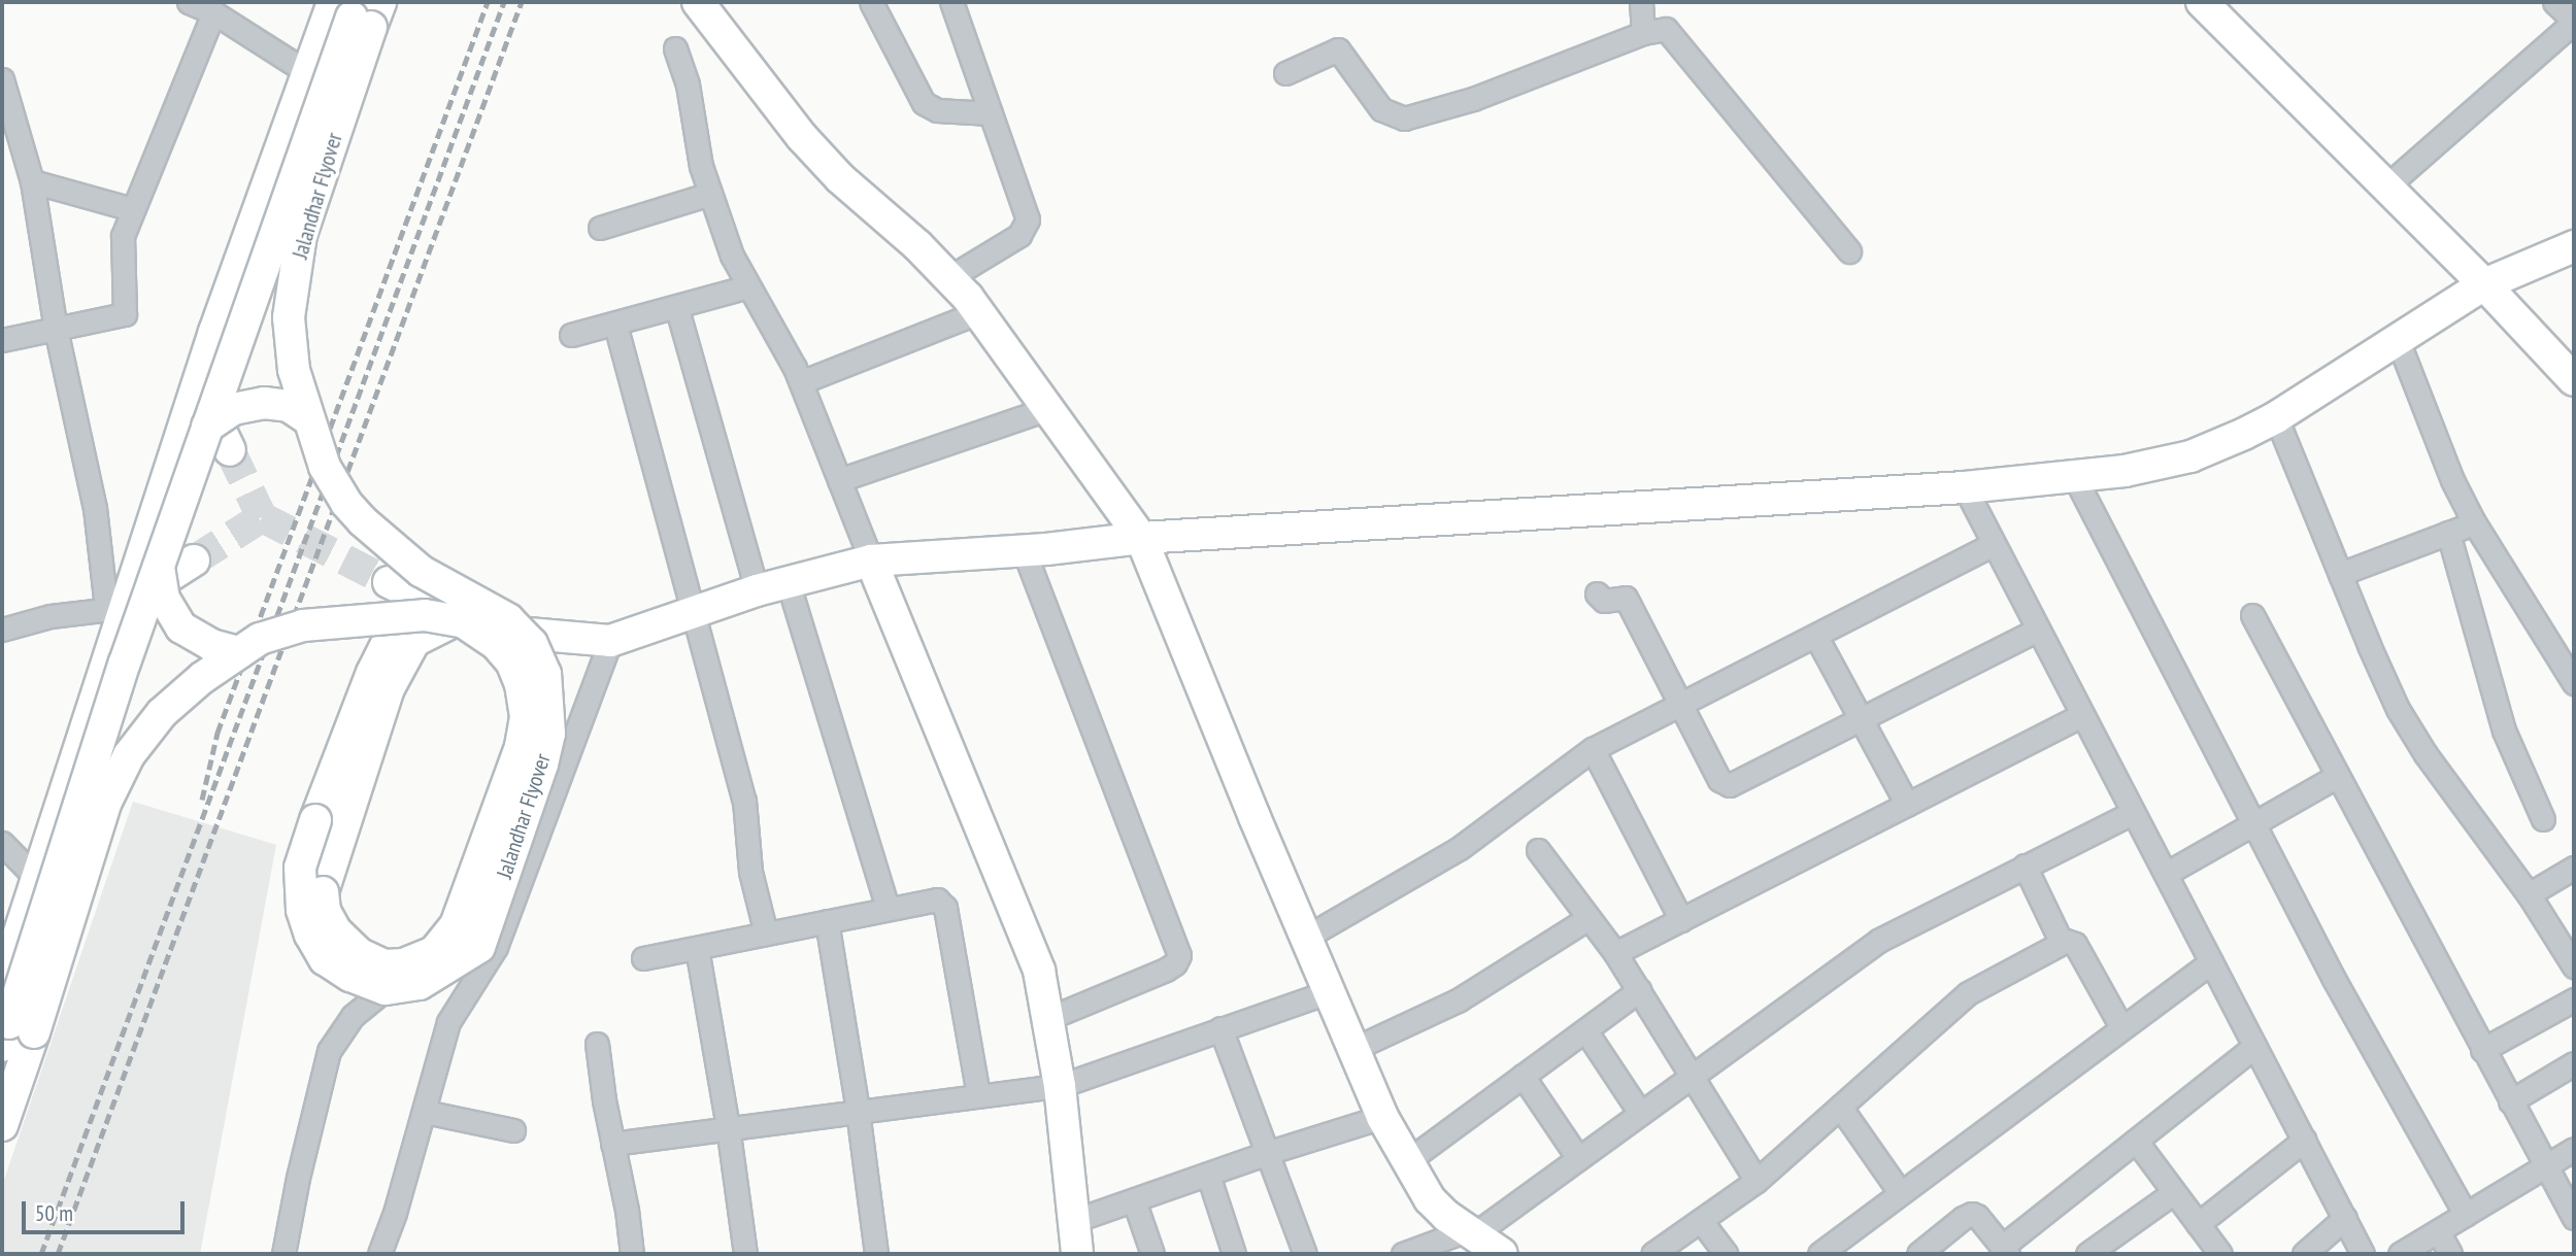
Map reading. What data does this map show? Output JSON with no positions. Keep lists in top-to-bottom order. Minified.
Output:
{"streets":{"main road":["Jalandhar Flyover"]},"scale_bar":"50 m"}
